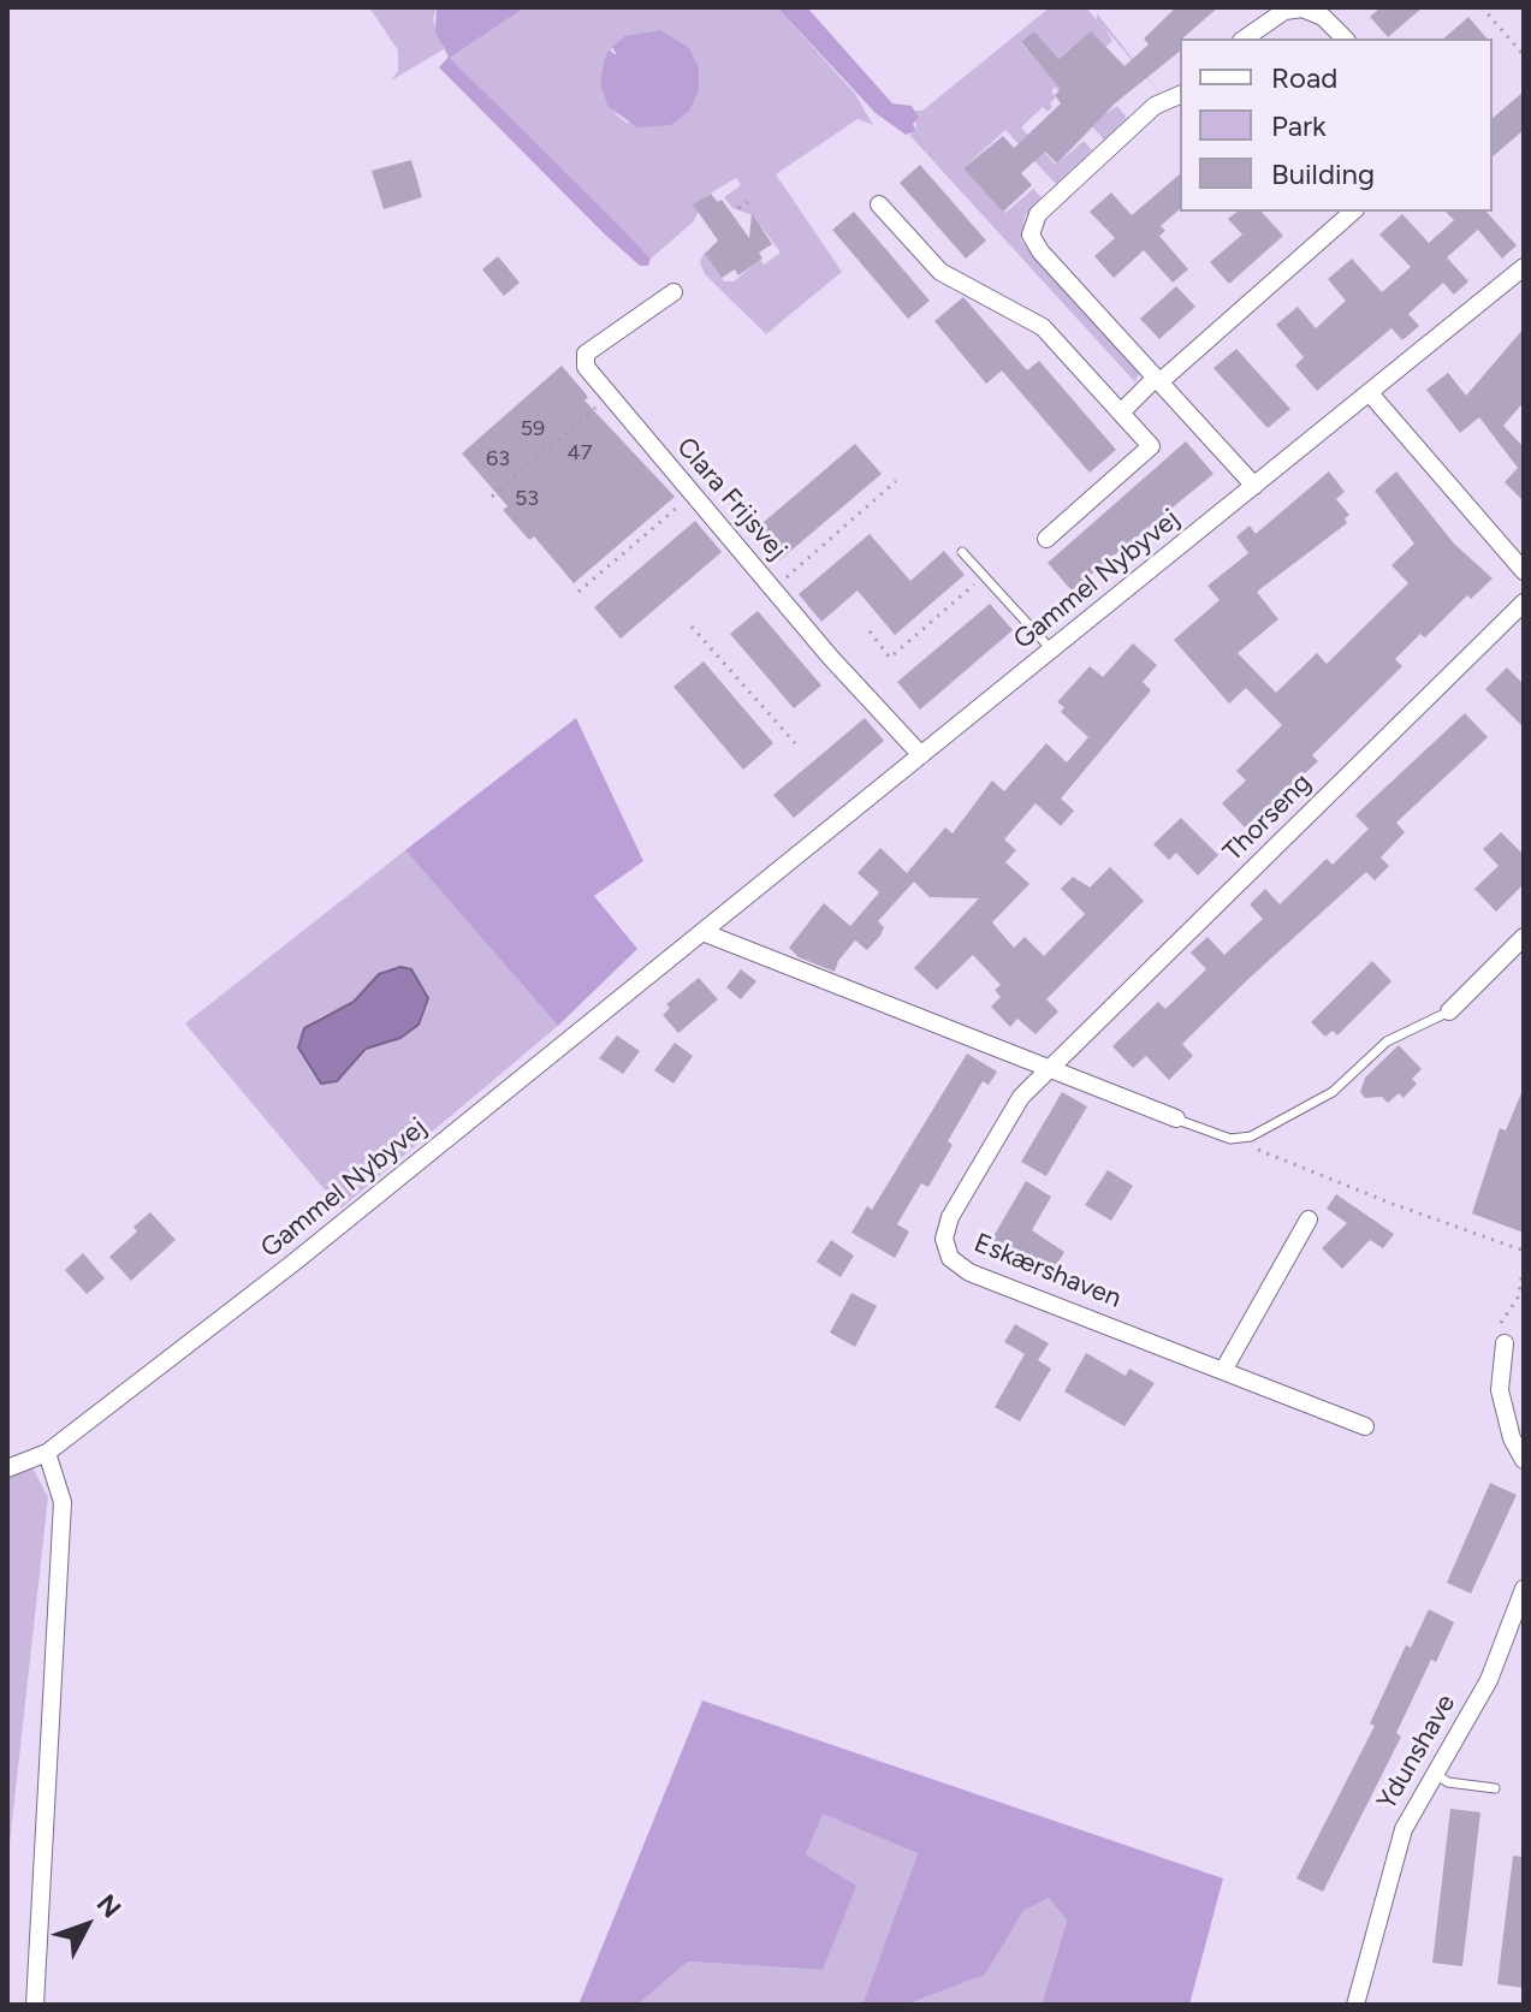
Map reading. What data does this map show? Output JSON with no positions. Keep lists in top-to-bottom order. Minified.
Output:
{"streets":{"street":["Clara Frijsvej","Gammel Nybyvej","Thorseng","Eskærshaven","Ydunshave"]},"crossings":[["Clara Frijsvej","Gammel Nybyvej"],["Thorseng","Eskærshaven"]],"house_numbers":["59","47","63","53"],"legend":["Road","Park","Building"],"north":"top right"}
